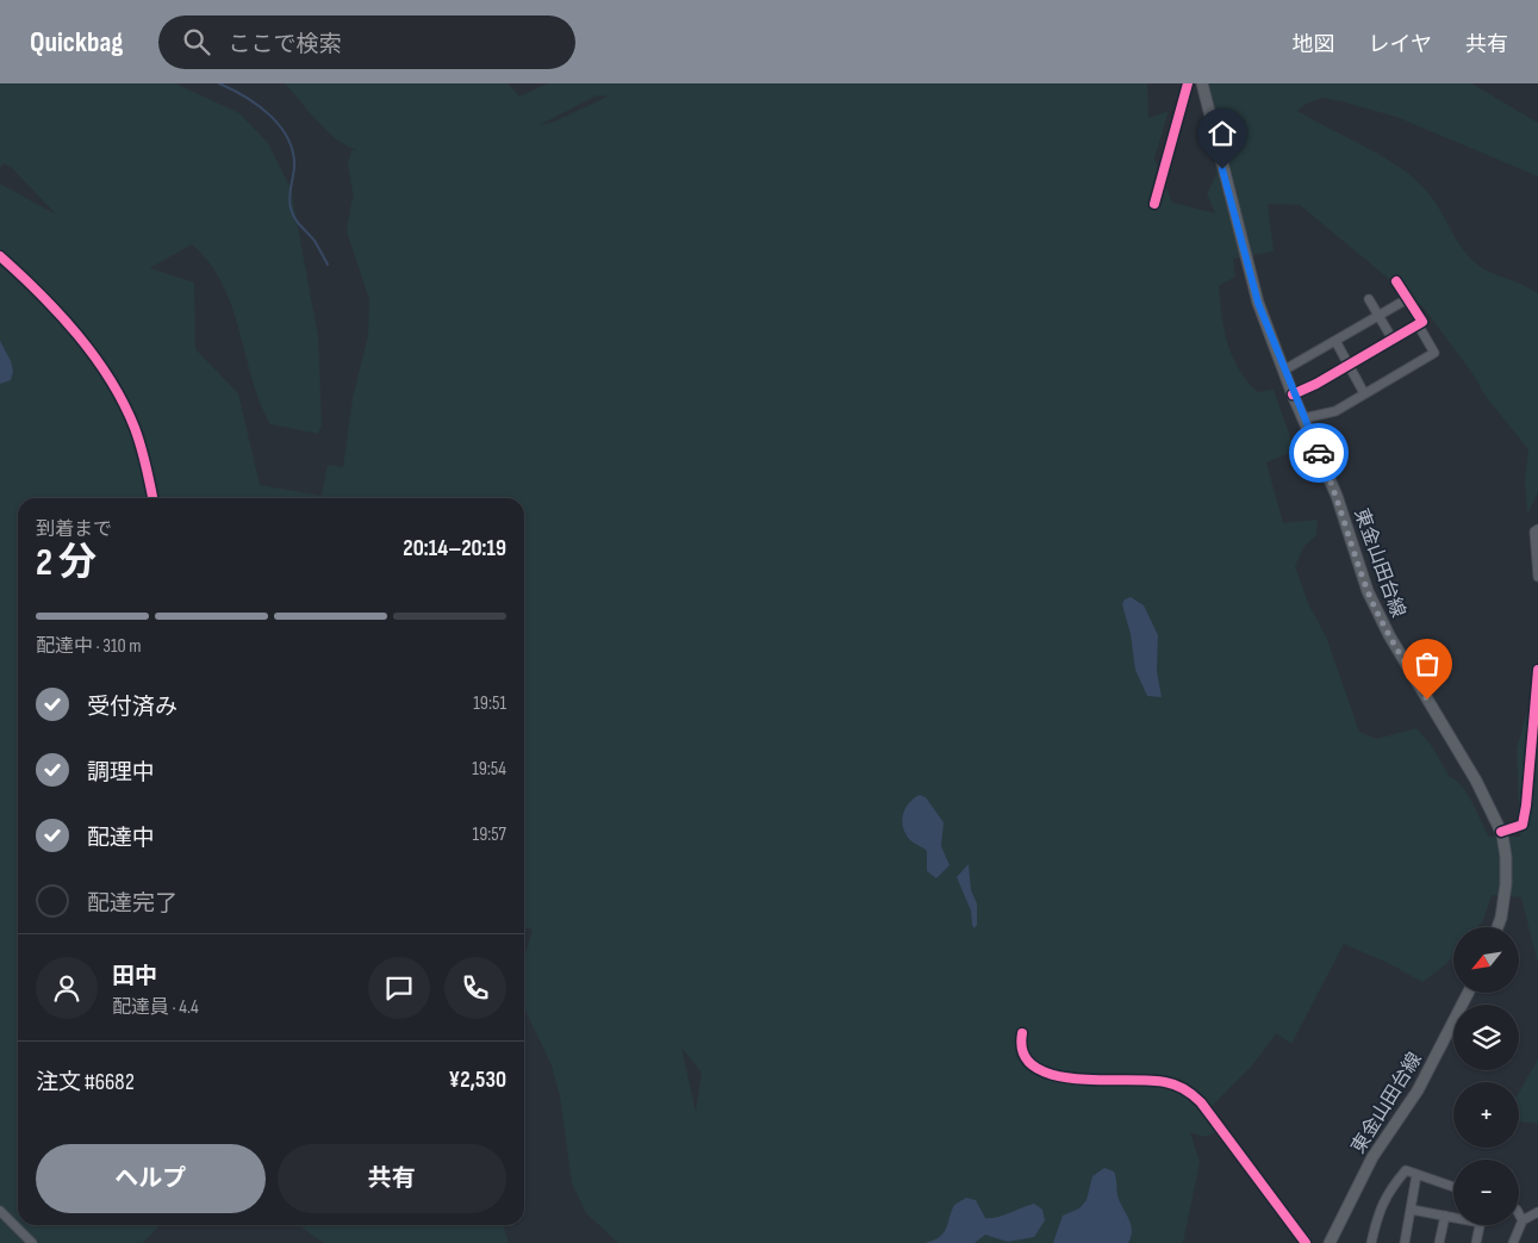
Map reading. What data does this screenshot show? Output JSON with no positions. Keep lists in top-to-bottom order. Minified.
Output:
{"streets":{"main road":["東金山田台線"]},"north":"bottom left","page":{"header":"Quickbag","search":"ここで検索","nav":["地図","レイヤ","共有"],"heading":["2 分","到着まで","20:14–20:19"],"panel":["田中","配達員 · 4.4","注文 #6682","¥2,530"],"bar":"配達中 · 310 m","list":[["受付済み","19:51"],["調理中","19:54"],["配達中","19:57"],"配達完了"],"map_buttons":["+","−"],"buttons":["ヘルプ","共有"]}}
